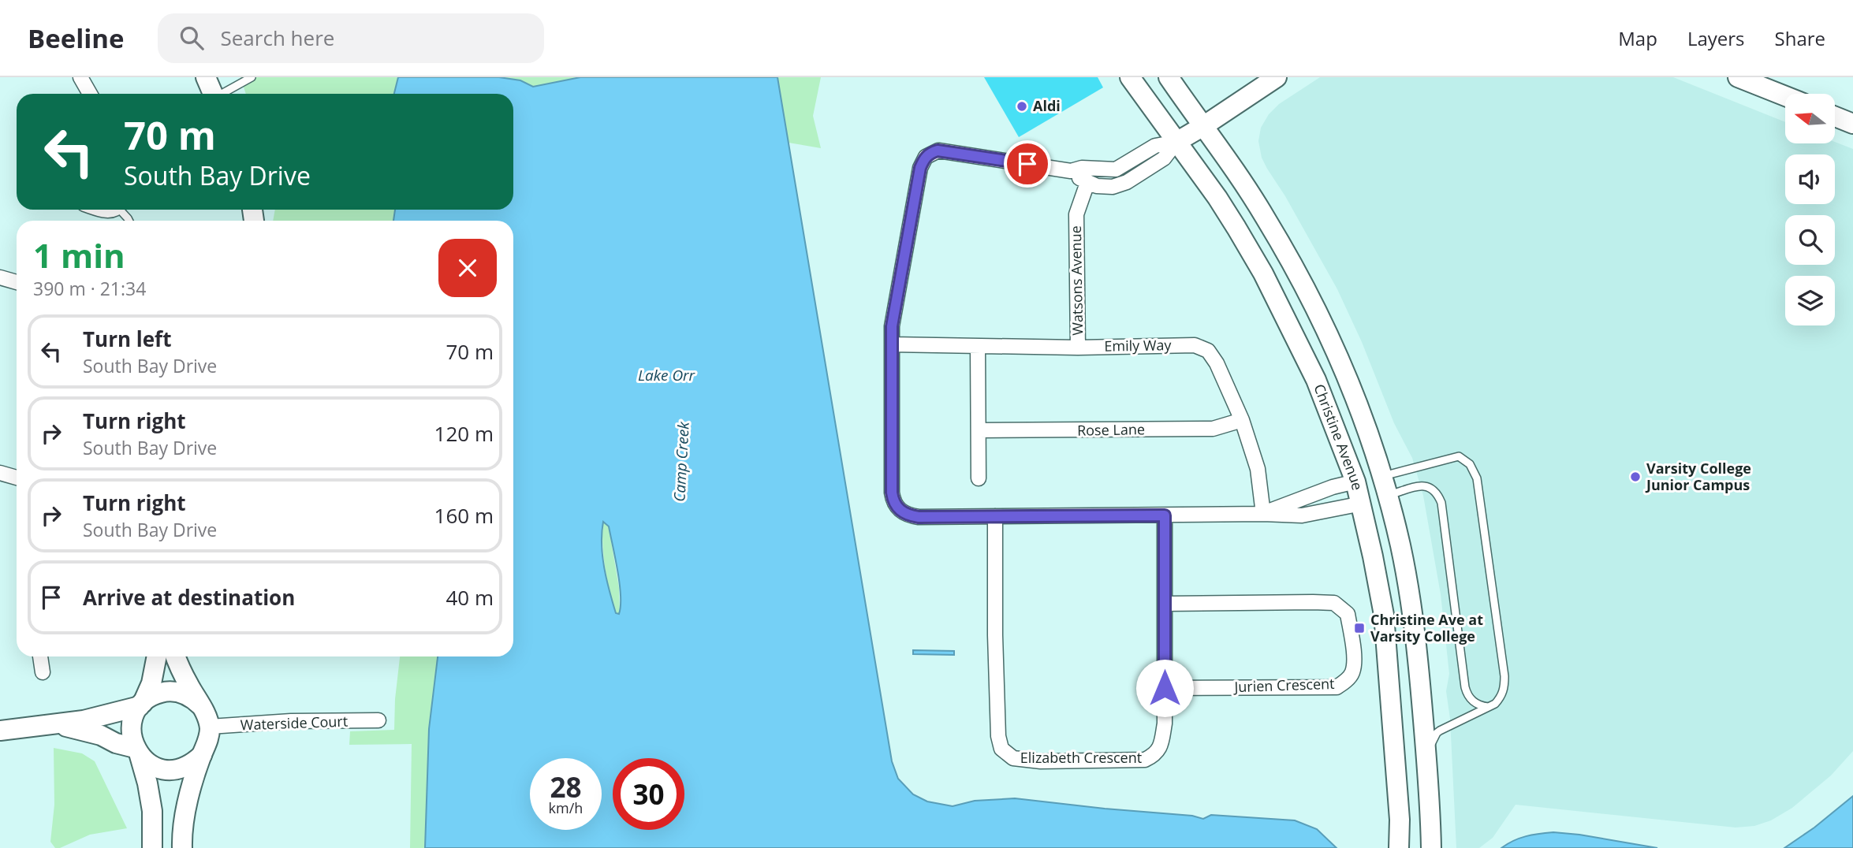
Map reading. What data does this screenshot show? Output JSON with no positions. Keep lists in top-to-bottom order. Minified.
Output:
{"streets":{"main road":["Christine Avenue"],"street":["Watsons Avenue","Emily Way","Rose Lane","Jurien Crescent","Waterside Court","Elizabeth Crescent"]},"crossings":[["Watsons Avenue","Emily Way"],["Emily Way","Rose Lane"],["Jurien Crescent","Elizabeth Crescent"]],"water":["Lake Orr","Camp Creek"],"places":{"other":["Aldi","Varsity College Junior Campus"],"transit":["Christine Ave at Varsity College"]},"north":"left","page":{"header":"Beeline","search":"Search here","nav":["Map","Layers","Share"],"turn":["70 m","South Bay Drive"],"heading":["1 min","390 m · 21:34"],"list":[{"name":"Turn left","note":"South Bay Drive","value":"70 m"},{"name":"Turn right","note":"South Bay Drive","value":"120 m"},{"name":"Turn right","note":"South Bay Drive","value":"160 m"},{"name":"Arrive at destination","value":"40 m"}],"speed":"28 km/h","limit":"30"}}
